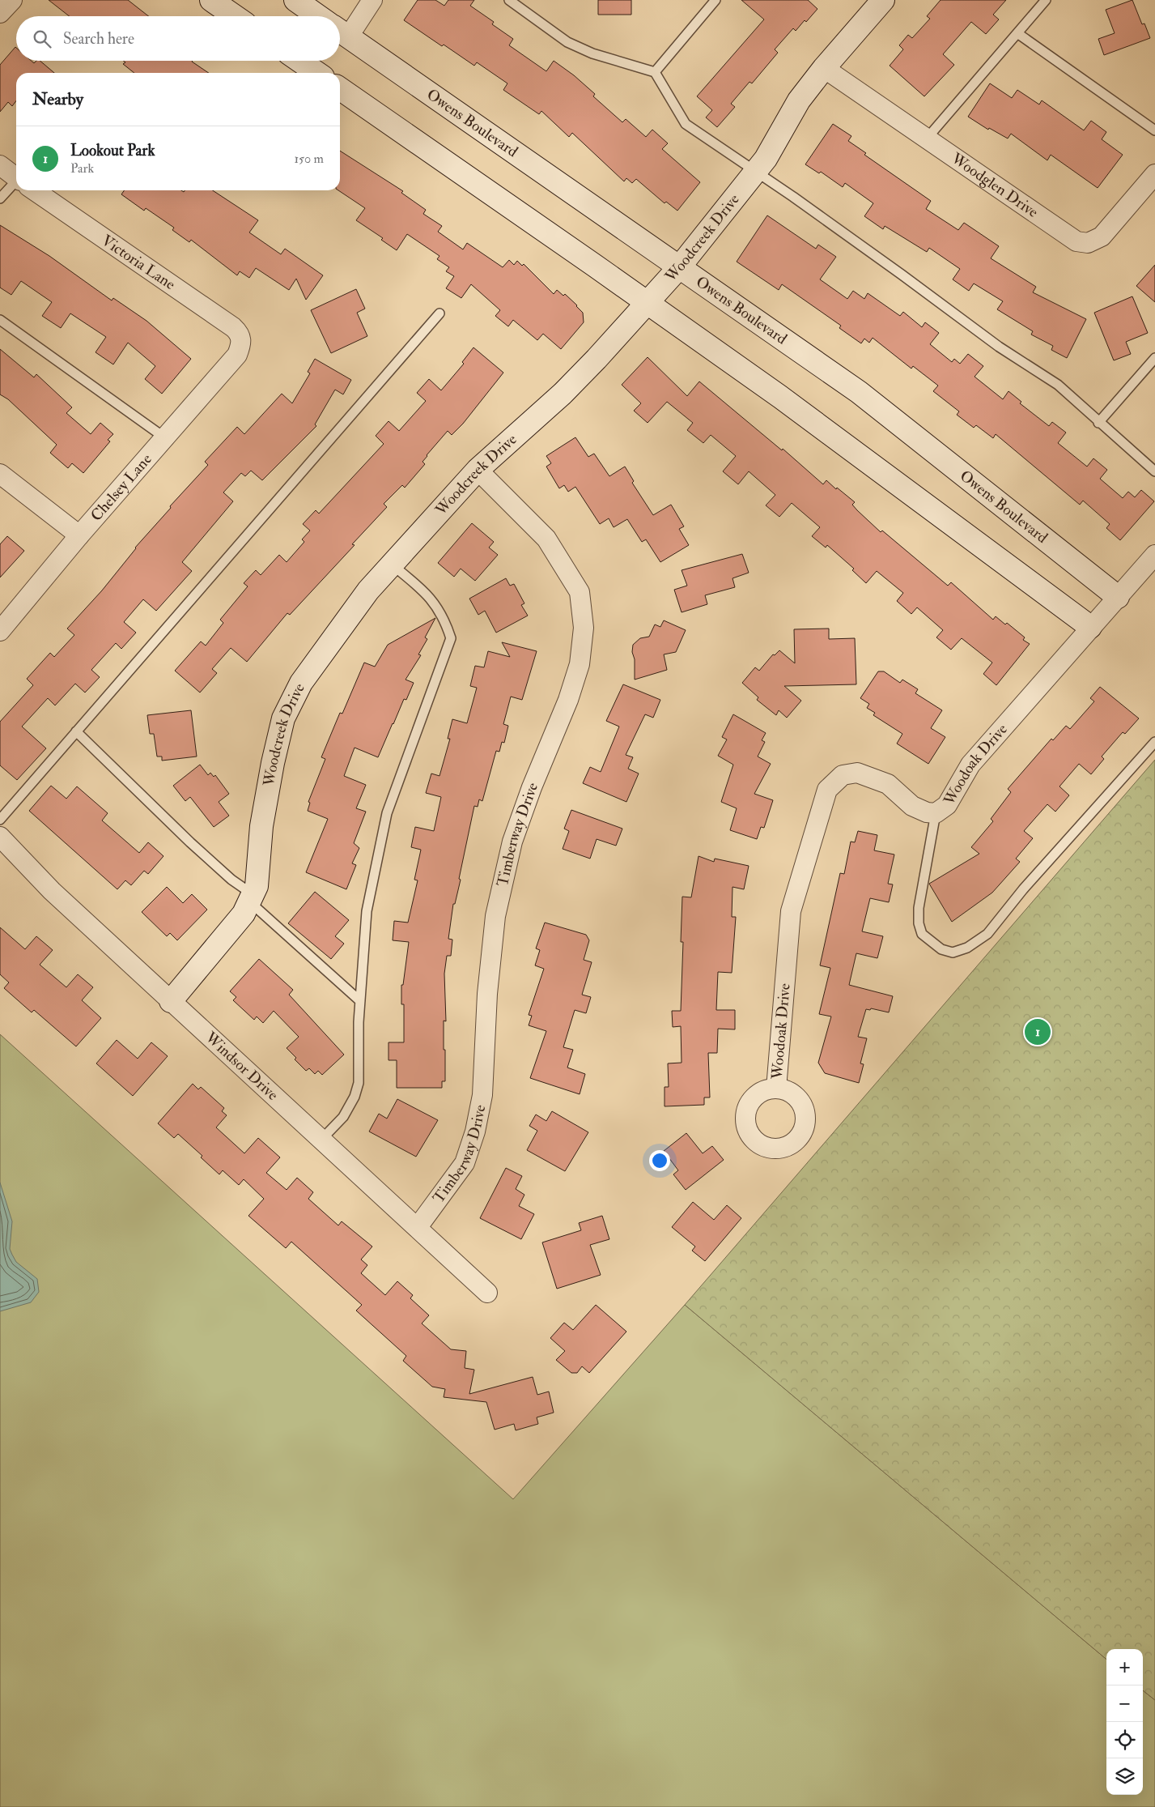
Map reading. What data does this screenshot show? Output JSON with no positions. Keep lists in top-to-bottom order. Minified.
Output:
{"streets":{"street":["Owens Boulevard","Woodglen Drive","Woodcreek Drive","Victoria Lane","Chelsey Lane","Woodoak Drive","Timberway Drive","Windsor Drive"]},"crossings":[["Owens Boulevard","Woodcreek Drive"],["Owens Boulevard","Woodoak Drive"],["Woodglen Drive","Woodcreek Drive"],["Woodcreek Drive","Timberway Drive"],["Woodcreek Drive","Windsor Drive"],["Victoria Lane","Chelsey Lane"],["Timberway Drive","Windsor Drive"]],"page":{"search":"Search here","heading":"Nearby","list":[{"mark":"1","name":"Lookout Park","note":"Park","value":"150 m"}],"pins":"1","map_buttons":["+","−"]}}
